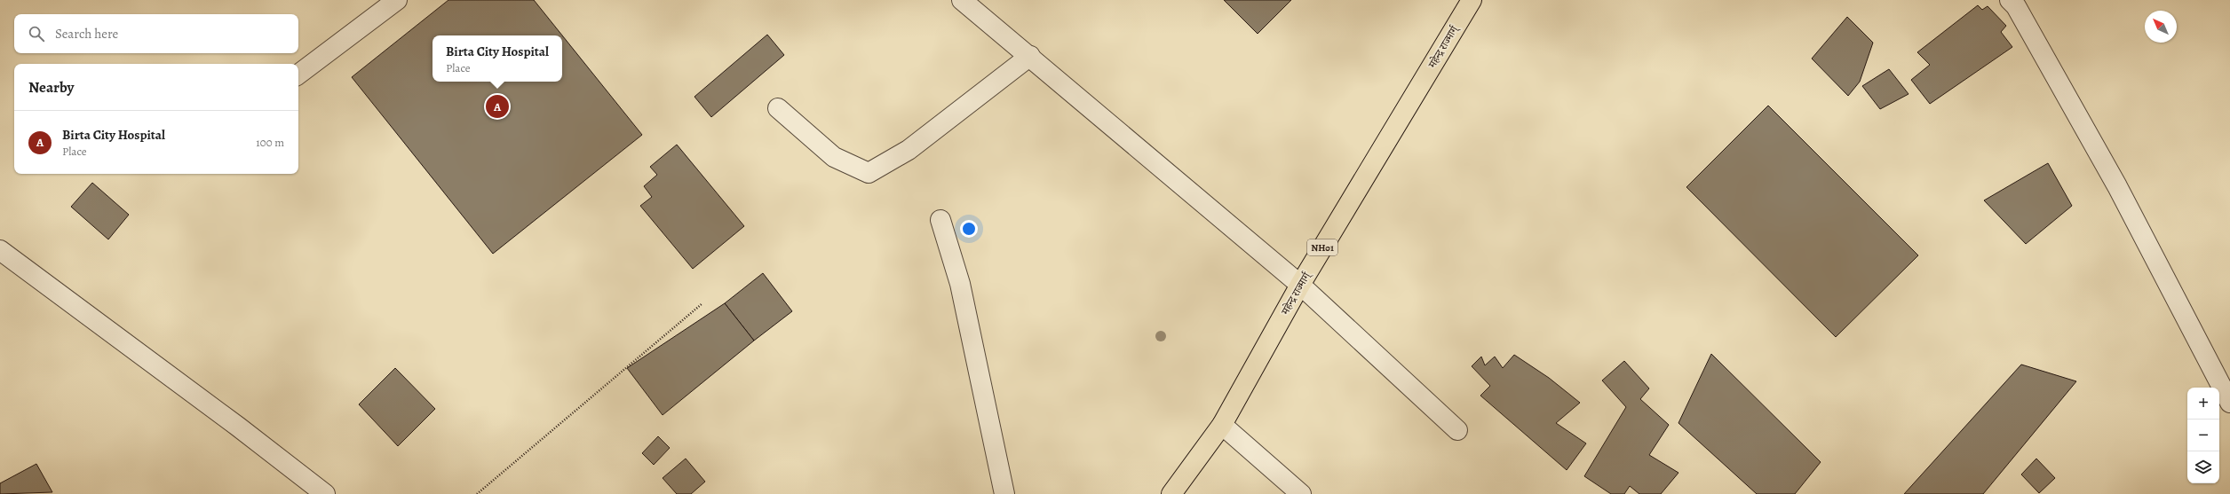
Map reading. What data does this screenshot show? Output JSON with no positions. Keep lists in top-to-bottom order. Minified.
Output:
{"streets":{"highway":["महेन्द्र राज्मार्ग्","NH01"]},"north":"top left","page":{"search":"Search here","popup":["Birta City Hospital","Place"],"heading":"Nearby","pins":"A","list":[{"mark":"A","name":"Birta City Hospital","note":"Place","value":"100 m"}],"map_buttons":["+","−"]}}
